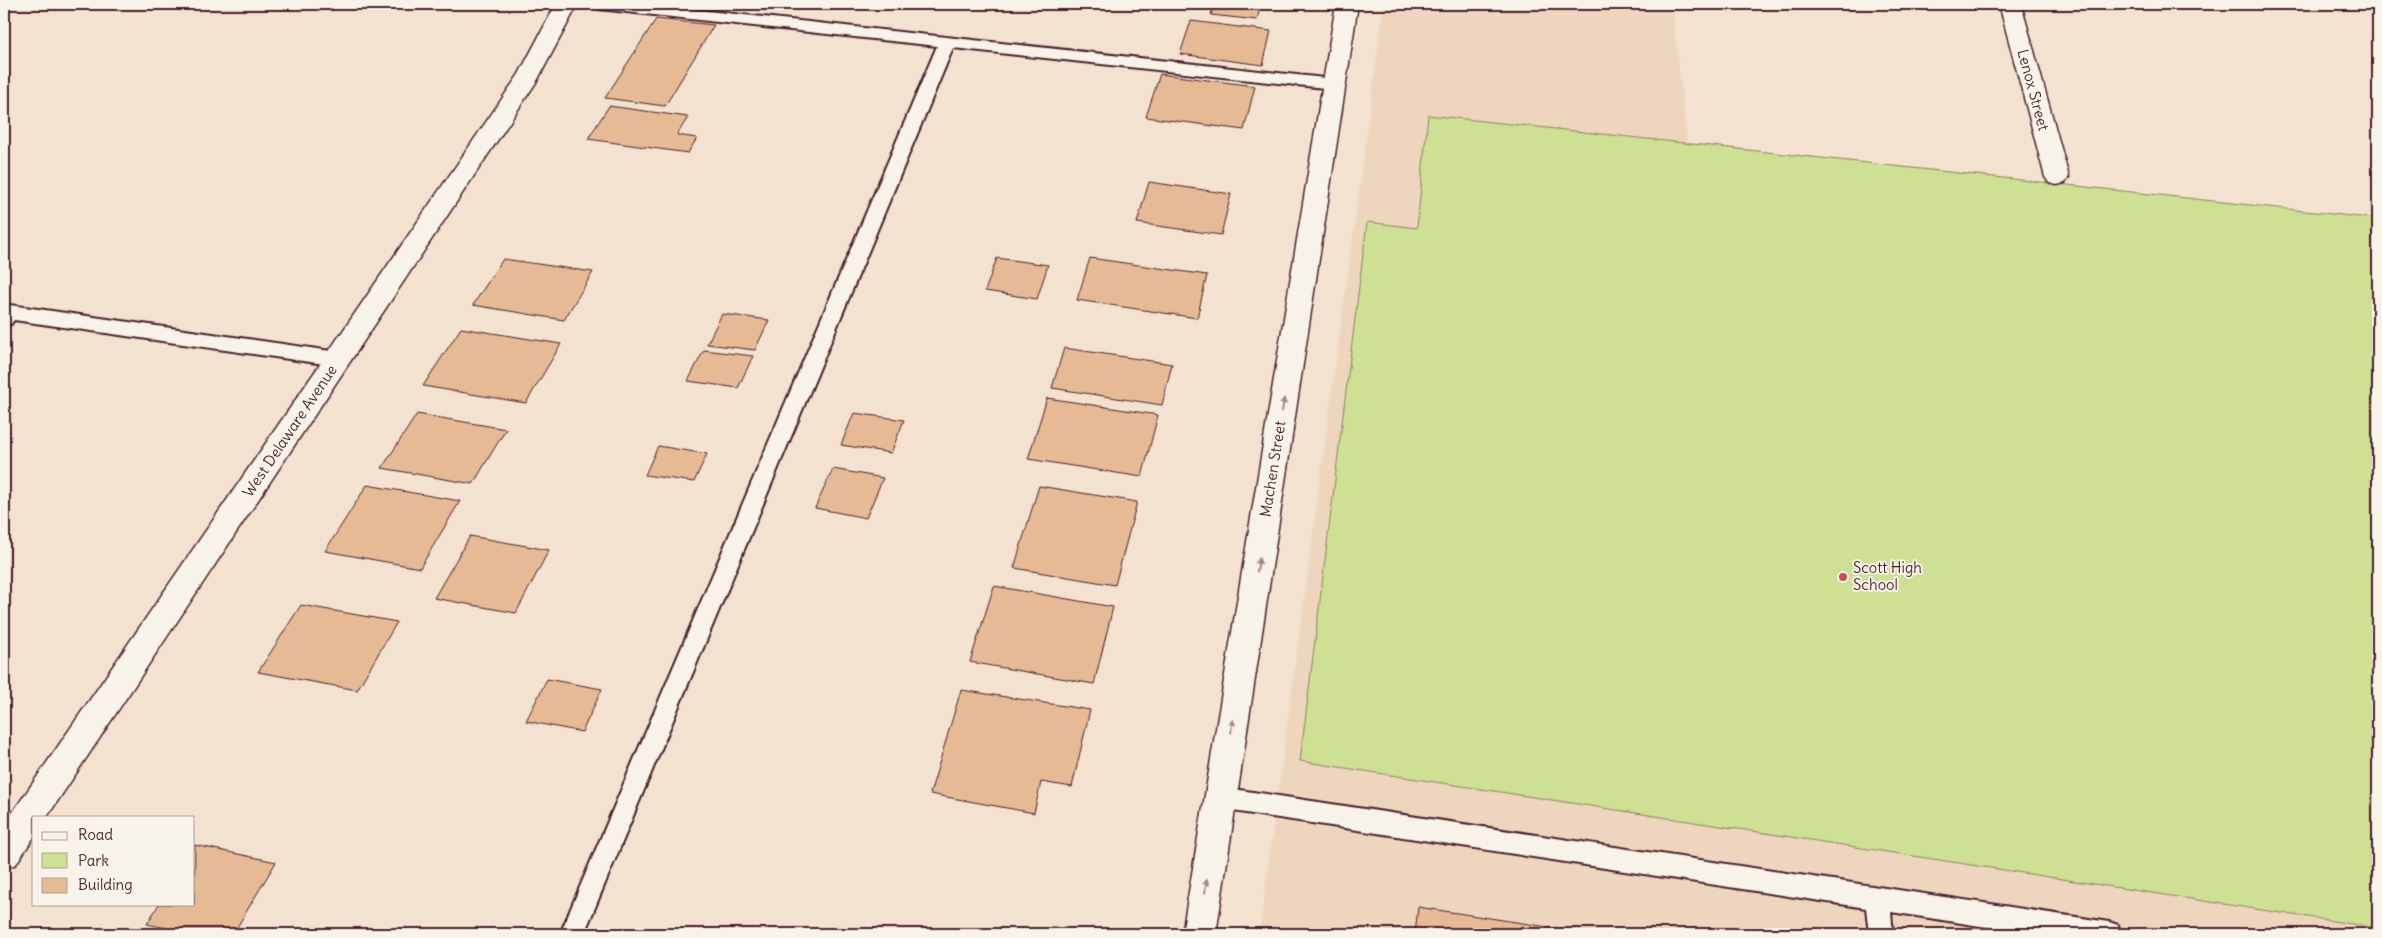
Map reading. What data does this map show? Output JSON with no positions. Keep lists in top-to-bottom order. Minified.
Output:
{"streets":{"street":["Lenox Street","West Delaware Avenue","Machen Street"]},"one_way":["Machen Street"],"places":["Scott High School"],"legend":["Road","Park","Building"]}
